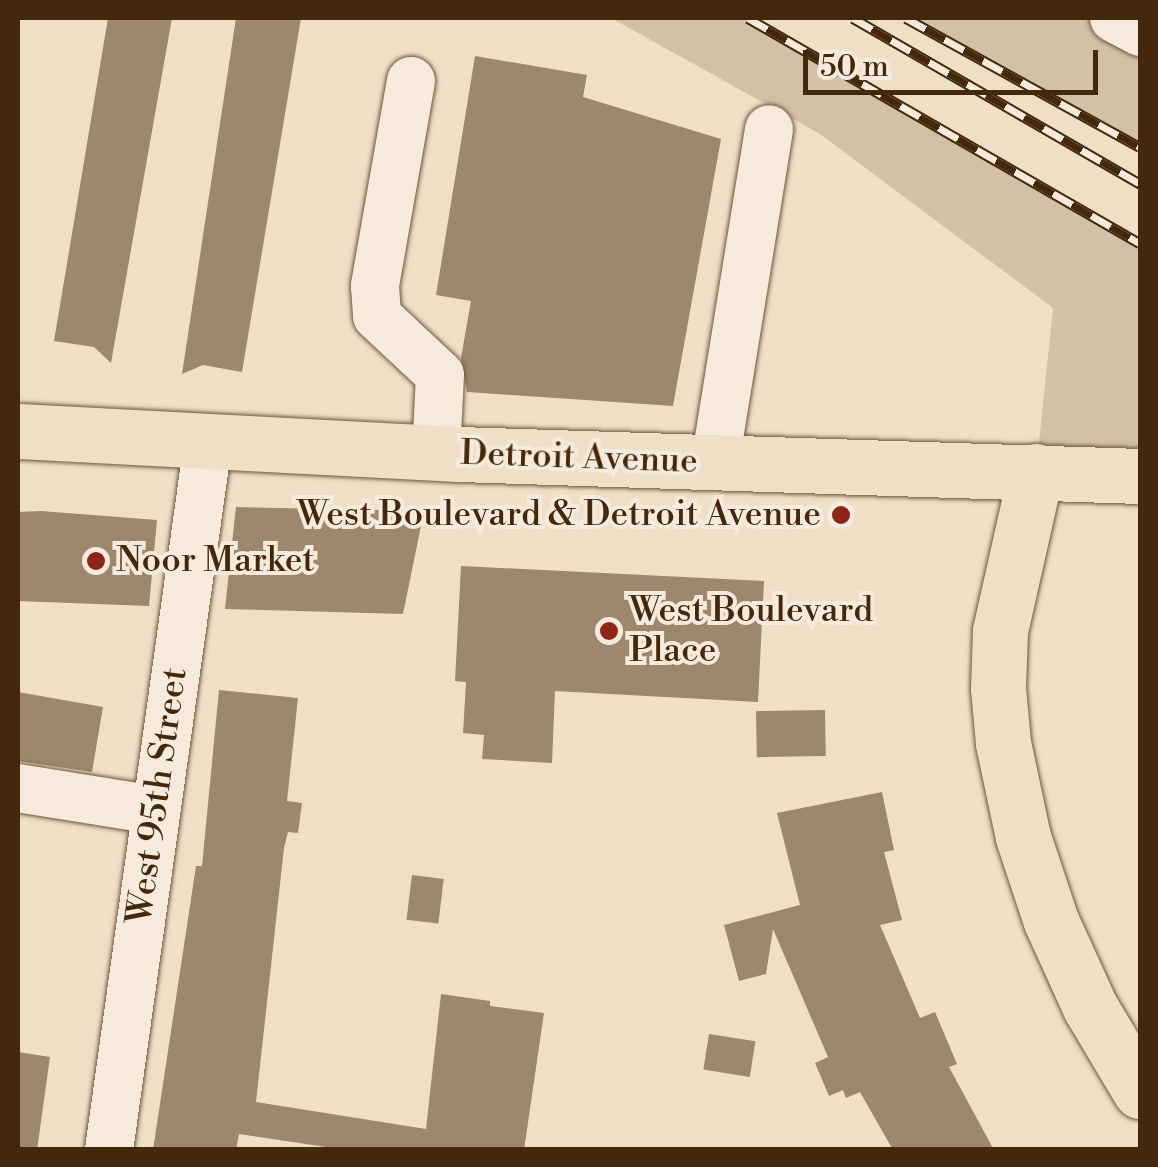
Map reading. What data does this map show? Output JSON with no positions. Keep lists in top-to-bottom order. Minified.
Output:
{"streets":{"main road":["Detroit Avenue"],"street":["West 95th Street"]},"crossings":[["Detroit Avenue","West 95th Street"]],"places":["West Boulevard & Detroit Avenue","Noor Market","West Boulevard Place"],"scale_bar":"50 m"}
